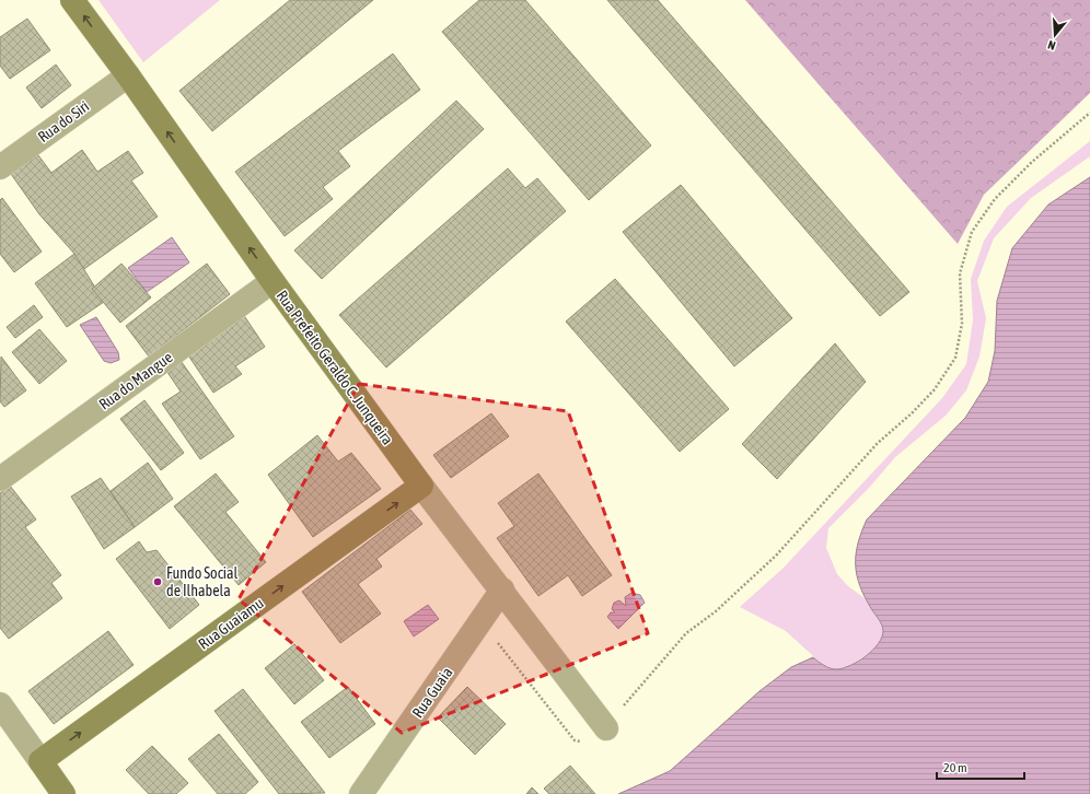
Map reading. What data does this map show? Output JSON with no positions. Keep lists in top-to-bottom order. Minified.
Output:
{"streets":{"main road":["Rua Prefeito Geraldo C. Junqueira","Rua Guaiamu"],"street":["Rua do Siri","Rua do Mangue","Rua Guaia"]},"crossings":[["Rua do Siri","Rua Prefeito Geraldo C. Junqueira"],["Rua Prefeito Geraldo C. Junqueira","Rua do Mangue"],["Rua Prefeito Geraldo C. Junqueira","Rua Guaiamu"],["Rua Prefeito Geraldo C. Junqueira","Rua Guaia"]],"one_way":["Rua Prefeito Geraldo C. Junqueira","Rua Guaiamu"],"places":["Fundo Social de Ilhabela"],"scale_bar":"20 m","north":"bottom"}
